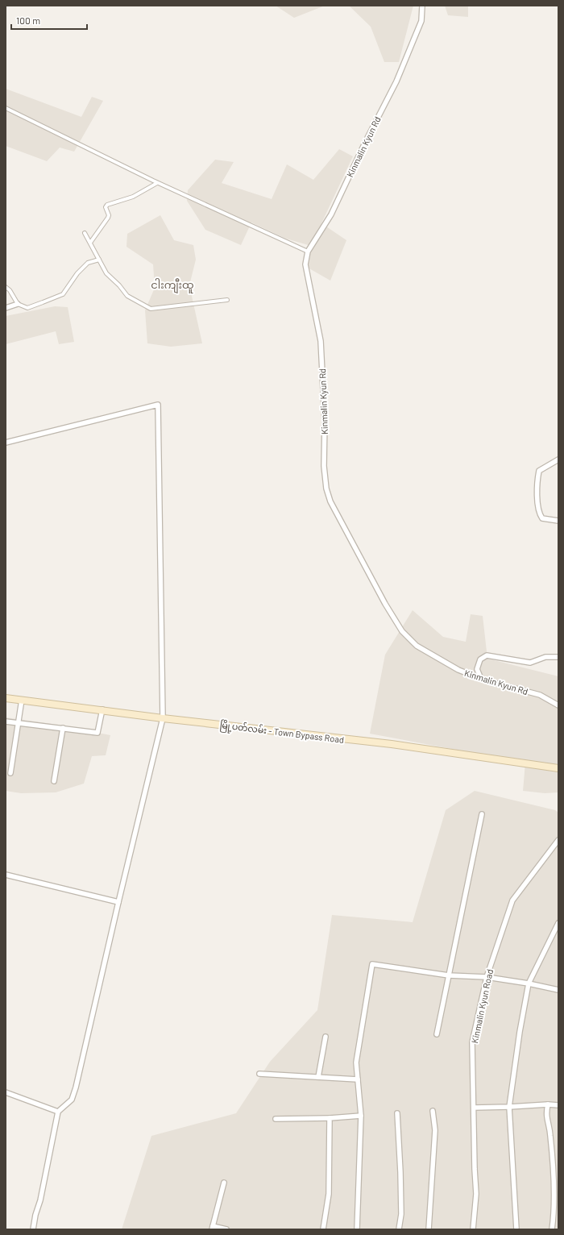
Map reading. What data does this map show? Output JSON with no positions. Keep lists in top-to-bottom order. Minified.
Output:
{"streets":{"main road":["မြို့ပတ်လမ်း - Town Bypass Road"],"street":["Kinmalin Kyun Rd","Kinmalin Kyun Road"]},"districts":["ငါးကျီးထူ"],"scale_bar":"100 m"}
